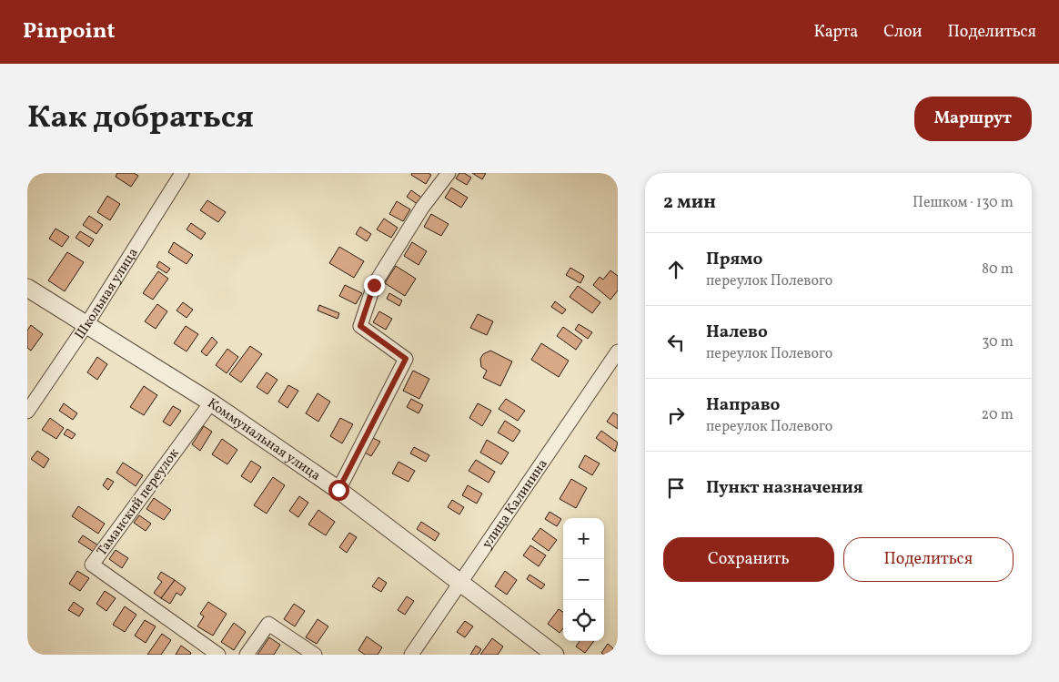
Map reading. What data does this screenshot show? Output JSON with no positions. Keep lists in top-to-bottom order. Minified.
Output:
{"streets":{"street":["Школьная улица","Коммунальная улица","Таманский переулок","улица Калинина"]},"crossings":[["Школьная улица","Коммунальная улица"],["Коммунальная улица","Таманский переулок"],["Коммунальная улица","улица Калинина"]],"page":{"header":"Pinpoint","nav":["Карта","Слои","Поделиться"],"title":"Как добраться","buttons":["Маршрут",["Сохранить","Поделиться"]],"heading":["2 мин","Пешком · 130 m"],"list":[["Прямо","переулок Полевого","80 m"],["Налево","переулок Полевого","30 m"],["Направо","переулок Полевого","20 m"],"Пункт назначения"],"map_buttons":["+","−"]}}
